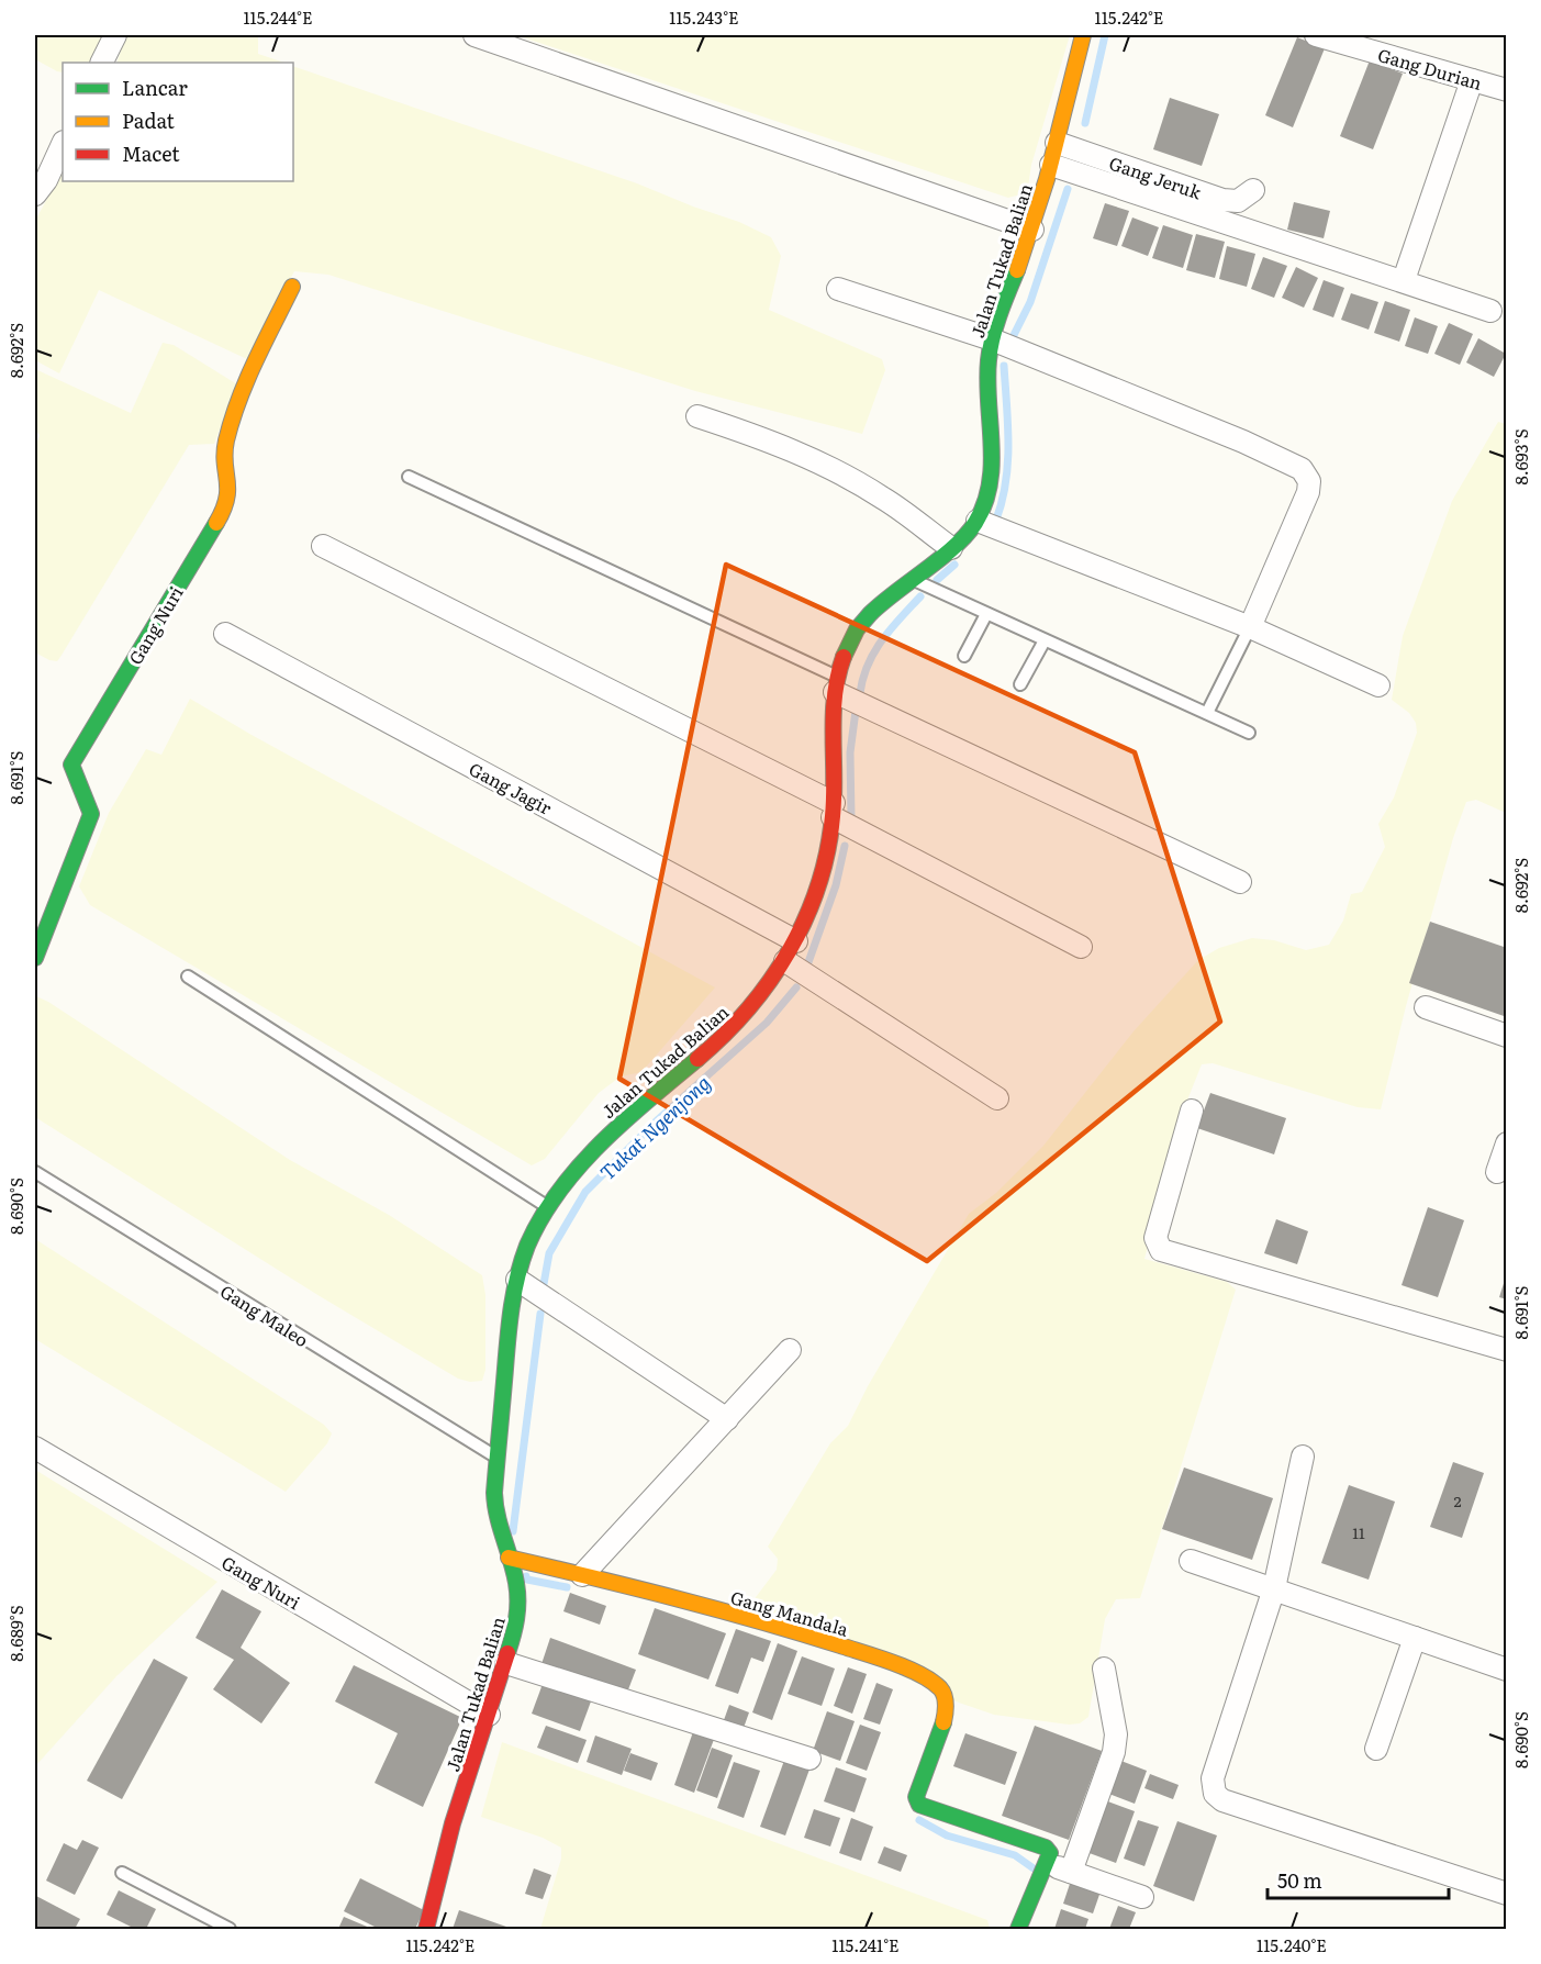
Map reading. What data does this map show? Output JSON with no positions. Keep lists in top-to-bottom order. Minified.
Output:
{"streets":{"street":["Gang Durian","Gang Jeruk","Jalan Tukad Balian","Gang Nuri","Gang Jagir","Gang Mandala"],"lane":["Gang Maleo"]},"crossings":[["Gang Jeruk","Jalan Tukad Balian"],["Jalan Tukad Balian","Gang Nuri"],["Jalan Tukad Balian","Gang Jagir"],["Jalan Tukad Balian","Gang Maleo"],["Jalan Tukad Balian","Gang Mandala"]],"water":["Tukat Ngenjong"],"house_numbers":["2","11"],"legend":["Lancar","Padat","Macet"],"scale_bar":"50 m","coordinates":["115.244°E","115.243°E","115.242°E","8.692°S","8.693°S","8.691°S","8.690°S","8.689°S","115.241°E","115.240°E"]}
